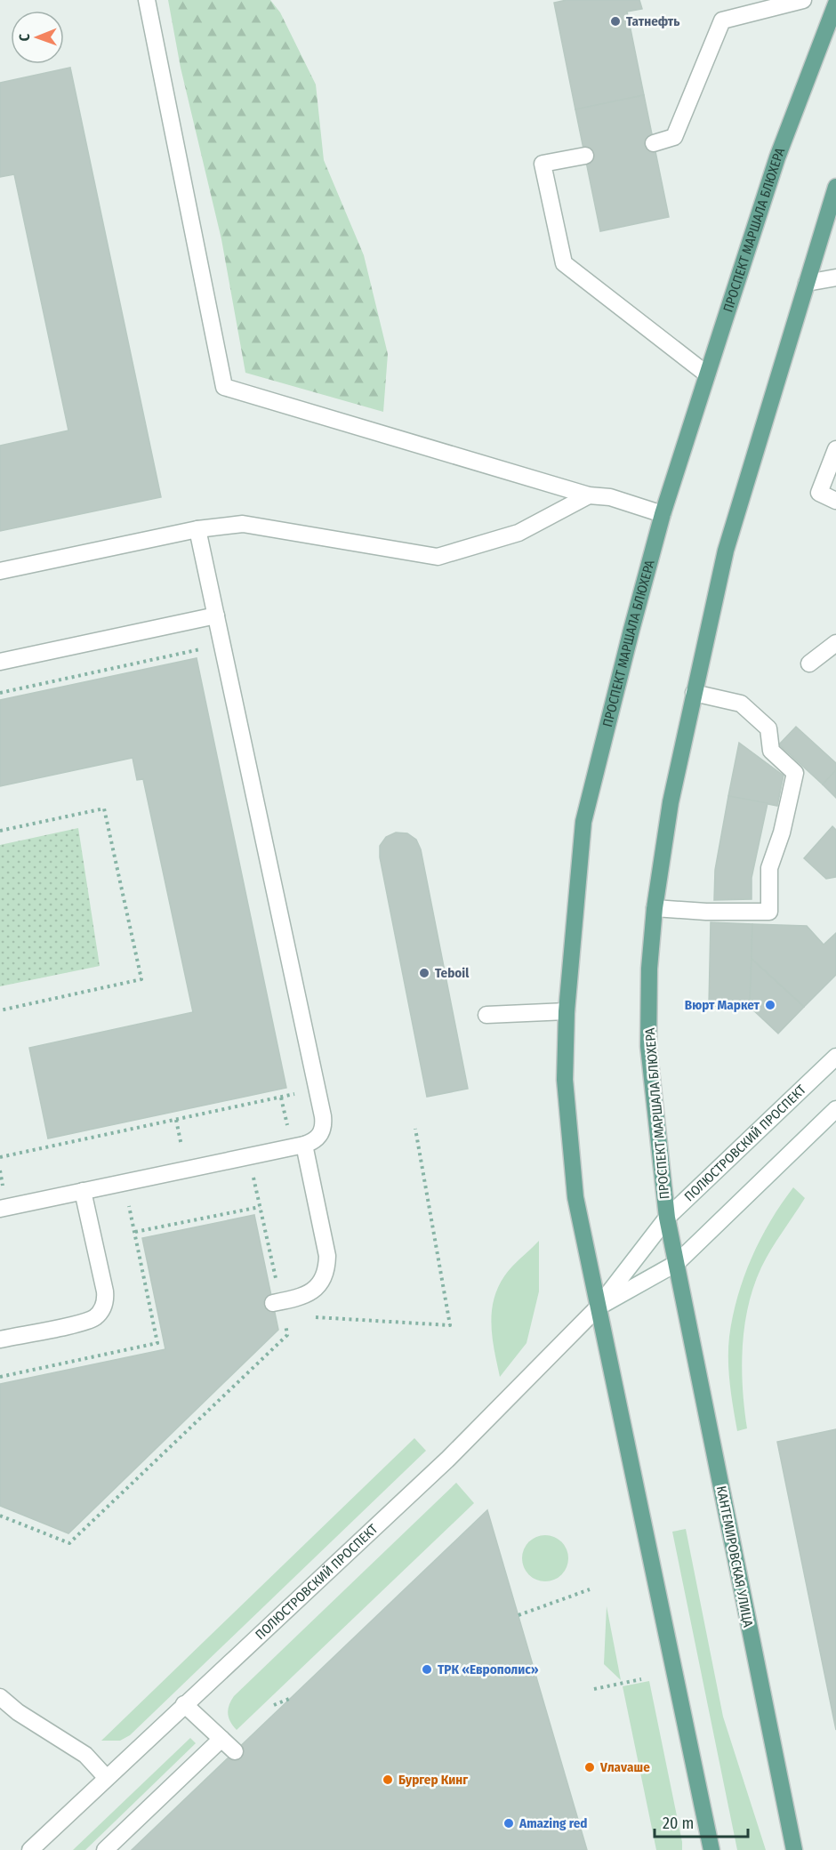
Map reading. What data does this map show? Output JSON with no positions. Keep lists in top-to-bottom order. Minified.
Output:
{"streets":{"main road":["ПРОСПЕКТ МАРШАЛА БЛЮХЕРА","КАНТЕМИРОВСКАЯ УЛИЦА"],"street":["ПОЛЮСТРОВСКИЙ ПРОСПЕКТ"]},"crossings":[["ПРОСПЕКТ МАРШАЛА БЛЮХЕРА","ПОЛЮСТРОВСКИЙ ПРОСПЕКТ"],["ПРОСПЕКТ МАРШАЛА БЛЮХЕРА","КАНТЕМИРОВСКАЯ УЛИЦА"],["ПОЛЮСТРОВСКИЙ ПРОСПЕКТ","КАНТЕМИРОВСКАЯ УЛИЦА"]],"places":["Татнефть","Teboil","Вюрт Маркет","ТРК «Европолис»","Vлаvаше","Бургер Кинг","Amazing red"],"scale_bar":"20 m","north":"left"}
